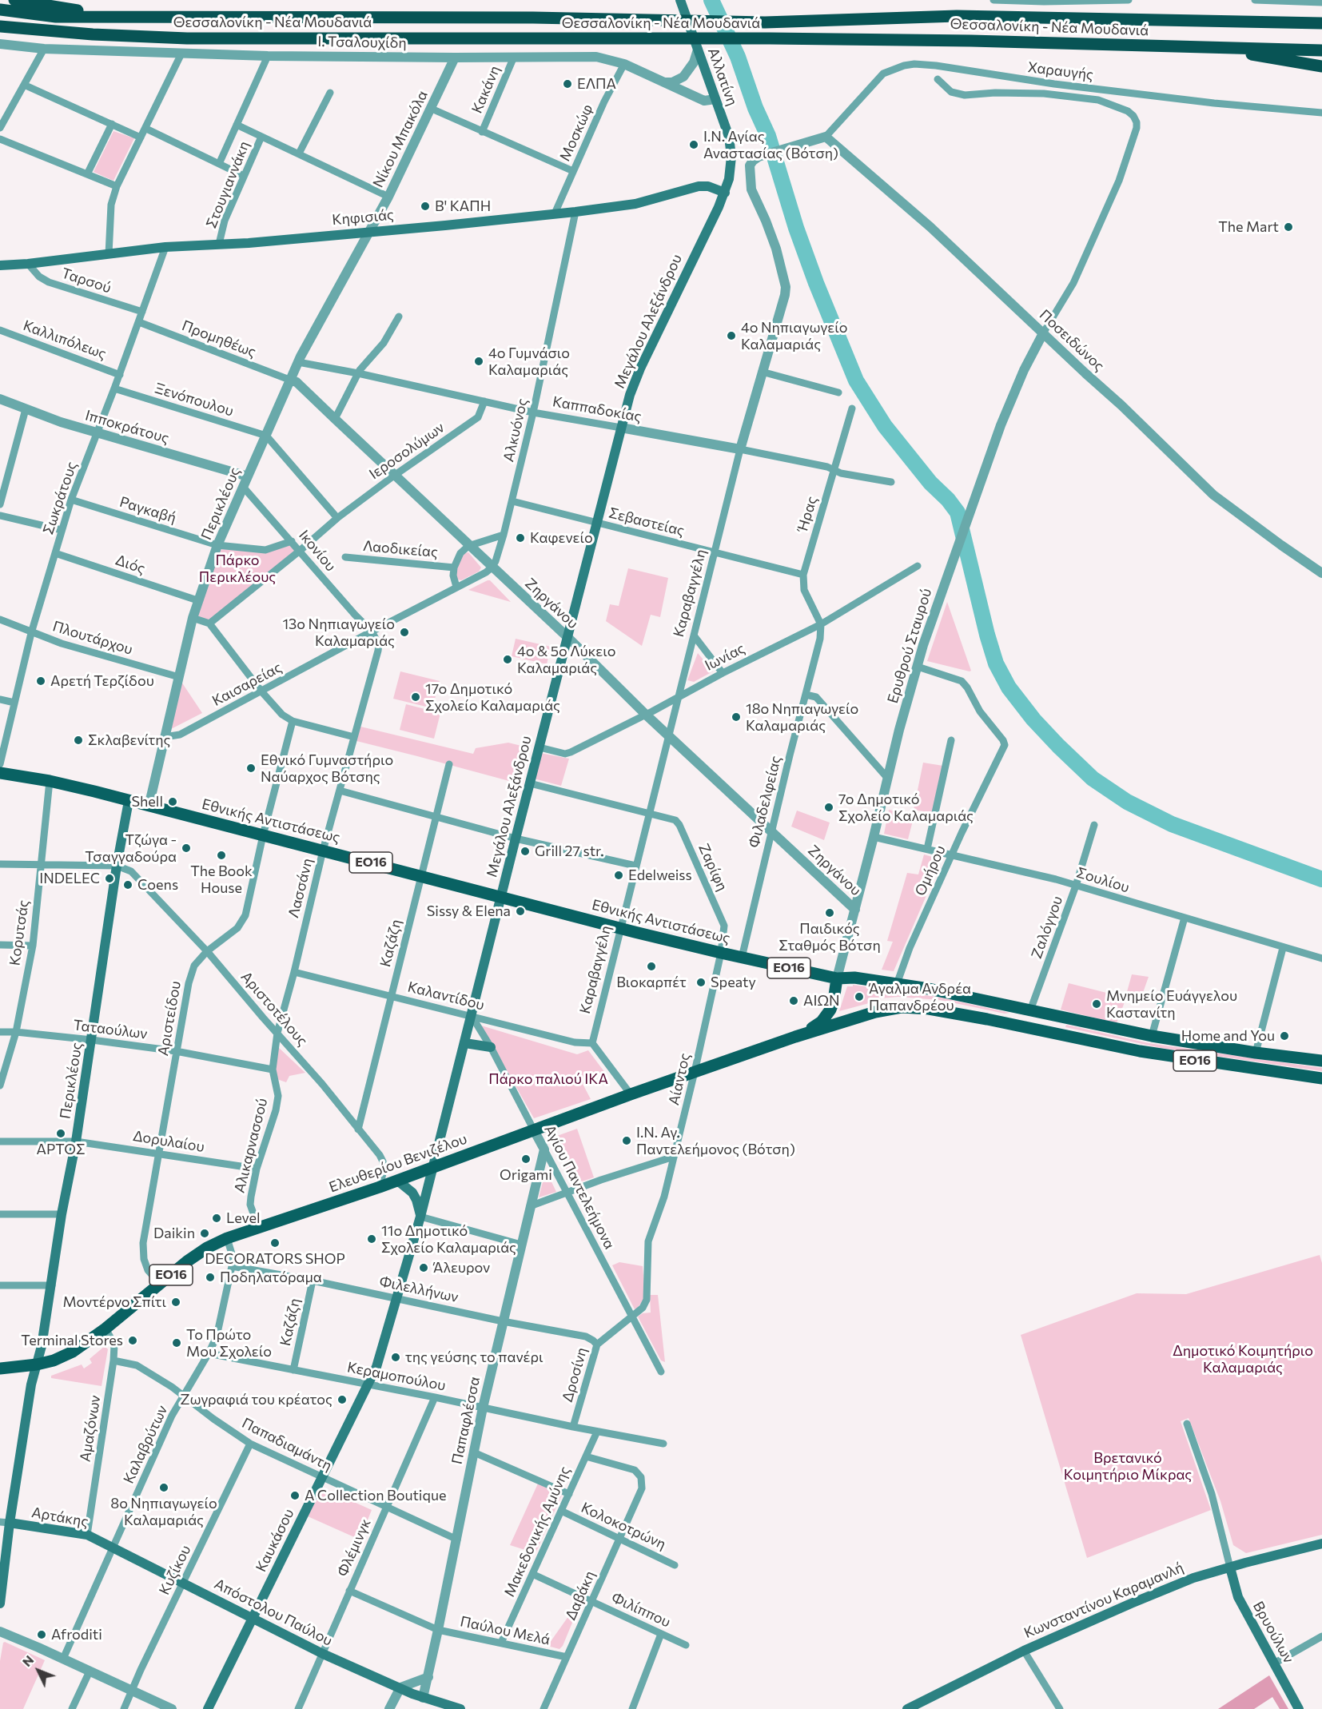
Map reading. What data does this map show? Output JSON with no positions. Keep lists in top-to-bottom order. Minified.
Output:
{"streets":{"highway":["Θεσσαλονίκη - Νέα Μουδανιά"],"main road":["Αλλατίνη","Κηφισιάς","Μεγάλου Αλεξάνδρου","Περικλέους","Εθνικής Αντιστάσεως","ΕΟ16","Ελευθερίου Βενιζέλου","Αρτάκης","Καυκάσου","Κωνσταντίνου Καραμανλή","Απόστολου Παύλου","Βρυούλων"],"street":["Ι. Τσαλουχίδη","Χαραυγής","Κακάνη","Μοσκώφ","Νίκου Μπακόλα","Στουγιαννάκη","Ταρσού","Προμηθέως","Καλλιπόλεως","Ποσειδώνος","Ξενόπουλου","Καππαδοκίας","Ιπποκράτους","Αλκυόνος","Ιεροσολύμων","Σωκράτους","Ραγκαβή","Ήρας","Σεβαστείας","Λαοδικείας","Ικονίου","Διός","Καραβαγγέλη","Ζηργάνου","Πλουτάρχου","Ερυθρού Σταυρού","Ιωνίας","Καισαρείας","Φιλαδελφείας","Ζαρίφη","Ομήρου","Σουλίου","Λασσάνη","Ζαλόγγου","Κορυτσάς","Καζάζη","Καλαντίδου","Αριστοτέλους","Αριστείδου","Ταταούλων","Αίαντος","Δορυλαίου","Αλικαρνασσού","Αγίου Παντελεήμονα","Φιλελλήνων","Δροσίνη","Κεραμοπούλου","Παπαφλέσσα","Αμαζόνων","Καλαβρύτων","Παπαδιαμάντη","Κολοκοτρώνη","Μακεδονικής Αμύνης","Φλέμινγκ","Κυζίκου","Δαβάκη","Φιλίππου","Παύλου Μελά"]},"crossings":[["Ι. Τσαλουχίδη","Αλλατίνη"],["Ι. Τσαλουχίδη","Κακάνη"],["Ι. Τσαλουχίδη","Μοσκώφ"],["Ι. Τσαλουχίδη","Νίκου Μπακόλα"],["Χαραυγής","Ποσειδώνος"],["Χαραυγής","Καραβαγγέλη"],["Αλλατίνη","Κηφισιάς"],["Αλλατίνη","Μεγάλου Αλεξάνδρου"],["Μοσκώφ","Κηφισιάς"],["Νίκου Μπακόλα","Κηφισιάς"],["Νίκου Μπακόλα","Περικλέους"],["Στουγιαννάκη","Κηφισιάς"],["Κηφισιάς","Ταρσού"],["Κηφισιάς","Μεγάλου Αλεξάνδρου"],["Κηφισιάς","Αλκυόνος"],["Κηφισιάς","Σωκράτους"],["Κηφισιάς","Περικλέους"],["Ταρσού","Σωκράτους"],["Μεγάλου Αλεξάνδρου","Καππαδοκίας"],["Μεγάλου Αλεξάνδρου","Σεβαστείας"],["Μεγάλου Αλεξάνδρου","Ζηργάνου"],["Μεγάλου Αλεξάνδρου","Ιωνίας"],["Μεγάλου Αλεξάνδρου","Εθνικής Αντιστάσεως"],["Μεγάλου Αλεξάνδρου","Ζαρίφη"],["Μεγάλου Αλεξάνδρου","Καλαντίδου"],["Μεγάλου Αλεξάνδρου","Ελευθερίου Βενιζέλου"],["Μεγάλου Αλεξάνδρου","Αγίου Παντελεήμονα"],["Μεγάλου Αλεξάνδρου","Φιλελλήνων"],["Μεγάλου Αλεξάνδρου","Κεραμοπούλου"],["Μεγάλου Αλεξάνδρου","Καυκάσου"],["Προμηθέως","Σωκράτους"],["Προμηθέως","Περικλέους"],["Προμηθέως","Ζηργάνου"],["Καλλιπόλεως","Σωκράτους"],["Ποσειδώνος","Καραβαγγέλη"],["Ποσειδώνος","Ερυθρού Σταυρού"],["Ξενόπουλου","Σωκράτους"],["Ξενόπουλου","Περικλέους"],["Καππαδοκίας","Αλκυόνος"],["Καππαδοκίας","Ιεροσολύμων"],["Καππαδοκίας","Περικλέους"],["Καππαδοκίας","Ήρας"],["Καππαδοκίας","Καραβαγγέλη"],["Ιπποκράτους","Σωκράτους"],["Ιπποκράτους","Περικλέους"],["Αλκυόνος","Σεβαστείας"],["Αλκυόνος","Ζηργάνου"],["Αλκυόνος","Καισαρείας"],["Ιεροσολύμων","Ικονίου"],["Ιεροσολύμων","Ζηργάνου"],["Σωκράτους","Ραγκαβή"],["Σωκράτους","Διός"],["Σωκράτους","Πλουτάρχου"],["Περικλέους","Ραγκαβή"],["Περικλέους","Ικονίου"],["Περικλέους","Διός"],["Περικλέους","Ζηργάνου"],["Περικλέους","Πλουτάρχου"],["Περικλέους","Καισαρείας"],["Περικλέους","Εθνικής Αντιστάσεως"],["Περικλέους","ΕΟ16"],["Περικλέους","Αριστοτέλους"],["Περικλέους","Ταταούλων"],["Περικλέους","Δορυλαίου"],["Περικλέους","Ελευθερίου Βενιζέλου"],["Περικλέους","Αρτάκης"],["Ραγκαβή","Ικονίου"],["Ήρας","Σεβαστείας"],["Ήρας","Ιωνίας"],["Ήρας","Φιλαδελφείας"],["Σεβαστείας","Καραβαγγέλη"],["Ικονίου","Καισαρείας"],["Ικονίου","Λασσάνη"],["Καραβαγγέλη","Ζηργάνου"],["Καραβαγγέλη","Ιωνίας"],["Καραβαγγέλη","Εθνικής Αντιστάσεως"],["Καραβαγγέλη","Ζαρίφη"],["Καραβαγγέλη","Καλαντίδου"],["Ζηργάνου","Ερυθρού Σταυρού"],["Ζηργάνου","Ιωνίας"],["Ζηργάνου","Καισαρείας"],["Ζηργάνου","Φιλαδελφείας"],["Ερυθρού Σταυρού","Εθνικής Αντιστάσεως"],["Ερυθρού Σταυρού","Ομήρου"],["Ερυθρού Σταυρού","Σουλίου"],["Ιωνίας","Φιλαδελφείας"],["Καισαρείας","Λασσάνη"],["Φιλαδελφείας","Εθνικής Αντιστάσεως"],["Εθνικής Αντιστάσεως","Ζαρίφη"],["Εθνικής Αντιστάσεως","Ομήρου"],["Εθνικής Αντιστάσεως","Λασσάνη"],["Εθνικής Αντιστάσεως","Ζαλόγγου"],["Εθνικής Αντιστάσεως","Κορυτσάς"],["Εθνικής Αντιστάσεως","Καζάζη"],["Εθνικής Αντιστάσεως","Αριστείδου"],["Εθνικής Αντιστάσεως","Αίαντος"],["ΕΟ16","Ελευθερίου Βενιζέλου"],["Ζαρίφη","Αίαντος"],["Ομήρου","Σουλίου"],["Σουλίου","Ζαλόγγου"],["Λασσάνη","Καλαντίδου"],["Λασσάνη","Αριστοτέλους"],["Λασσάνη","Ταταούλων"],["Λασσάνη","Αλικαρνασσού"],["Κορυτσάς","Ταταούλων"],["Καζάζη","Καλαντίδου"],["Καζάζη","Αριστοτέλους"],["Καζάζη","Φιλελλήνων"],["Καζάζη","Κεραμοπούλου"],["Καλαντίδου","Αγίου Παντελεήμονα"],["Αριστοτέλους","Αριστείδου"],["Αριστοτέλους","Ελευθερίου Βενιζέλου"],["Αριστείδου","Ταταούλων"],["Αριστείδου","Δορυλαίου"],["Αριστείδου","Ελευθερίου Βενιζέλου"],["Ταταούλων","Αλικαρνασσού"],["Αίαντος","Ελευθερίου Βενιζέλου"],["Αίαντος","Αγίου Παντελεήμονα"],["Αίαντος","Δροσίνη"],["Δορυλαίου","Αλικαρνασσού"],["Αλικαρνασσού","Ελευθερίου Βενιζέλου"],["Ελευθερίου Βενιζέλου","Αγίου Παντελεήμονα"],["Ελευθερίου Βενιζέλου","Αμαζόνων"],["Ελευθερίου Βενιζέλου","Καλαβρύτων"],["Αγίου Παντελεήμονα","Δροσίνη"],["Αγίου Παντελεήμονα","Παπαφλέσσα"],["Φιλελλήνων","Δροσίνη"],["Φιλελλήνων","Παπαφλέσσα"],["Φιλελλήνων","Καλαβρύτων"],["Δροσίνη","Κεραμοπούλου"],["Κεραμοπούλου","Παπαφλέσσα"],["Κεραμοπούλου","Καλαβρύτων"],["Κεραμοπούλου","Μακεδονικής Αμύνης"],["Κεραμοπούλου","Καυκάσου"],["Κεραμοπούλου","Φλέμινγκ"],["Παπαφλέσσα","Παπαδιαμάντη"],["Παπαφλέσσα","Απόστολου Παύλου"],["Παπαφλέσσα","Παύλου Μελά"],["Αμαζόνων","Παπαδιαμάντη"],["Αμαζόνων","Αρτάκης"],["Καλαβρύτων","Παπαδιαμάντη"],["Καλαβρύτων","Αρτάκης"],["Καλαβρύτων","Απόστολου Παύλου"],["Παπαδιαμάντη","Καυκάσου"],["Παπαδιαμάντη","Φλέμινγκ"],["Παπαδιαμάντη","Κυζίκου"],["Αρτάκης","Απόστολου Παύλου"],["Κολοκοτρώνη","Μακεδονικής Αμύνης"],["Κολοκοτρώνη","Δαβάκη"],["Μακεδονικής Αμύνης","Δαβάκη"],["Μακεδονικής Αμύνης","Φιλίππου"],["Μακεδονικής Αμύνης","Παύλου Μελά"],["Καυκάσου","Απόστολου Παύλου"],["Φλέμινγκ","Απόστολου Παύλου"],["Φλέμινγκ","Παύλου Μελά"],["Κυζίκου","Απόστολου Παύλου"],["Δαβάκη","Φιλίππου"],["Δαβάκη","Παύλου Μελά"],["Κωνσταντίνου Καραμανλή","Βρυούλων"]],"parks":["Πάρκο Περικλέους","Πάρκο παλιού ΙΚΑ","Δημοτικό Κοιμητήριο Καλαμαριάς","Βρετανικό Κοιμητήριο Μίκρας"],"places":["ΕΛΠΑ","Ι.Ν. Αγίας Αναστασίας (Βότση)","Β' ΚΑΠΗ","The Mart","4ο Νηπιαγωγείο Καλαμαριάς","4ο Γυμνάσιο Καλαμαριάς","Καφενείο","13ο Νηπιαγωγείο Καλαμαριάς","4ο & 5ο Λύκειο Καλαμαριάς","Αρετή Τερζίδου","17ο Δημοτικό Σχολείο Καλαμαριάς","18ο Νηπιαγωγείο Καλαμαριάς","Σκλαβενίτης","Εθνικό Γυμναστήριο Ναύαρχος Βότσης","Shell","7o Δημοτικό Σχολείο Καλαμαριάς","Τζώγα - Τσαγγαδούρα","Grill 27 str.","The Book House","Edelweiss","INDELEC","Coens","Sissy & Elena","Παιδικός Σταθμός Βότση","Βιοκαρπέτ","Speaty","Άγαλμα Ανδρέα Παπανδρέου","ΑΙΩΝ","Μνημείο Ευάγγελου Καστανίτη","Home and You","ΑΡΤΟΣ","Ι.Ν. Αγ. Παντελεήμονος (Βότση)","Origami","Level","Daikin","11ο Δημοτικό Σχολείο Καλαμαριάς","DECORATORS SHOP","Άλευρον","Ποδηλατόραμα","Μοντέρνο Σπίτι","Terminal Stores","Το Πρώτο Μου Σχολείο","της γεύσης το πανέρι","Ζωγραφιά του κρέατος","8ο Νηπιαγωγείο Καλαμαριάς","A Collection Boutique","Afroditi"],"north":"top left"}
